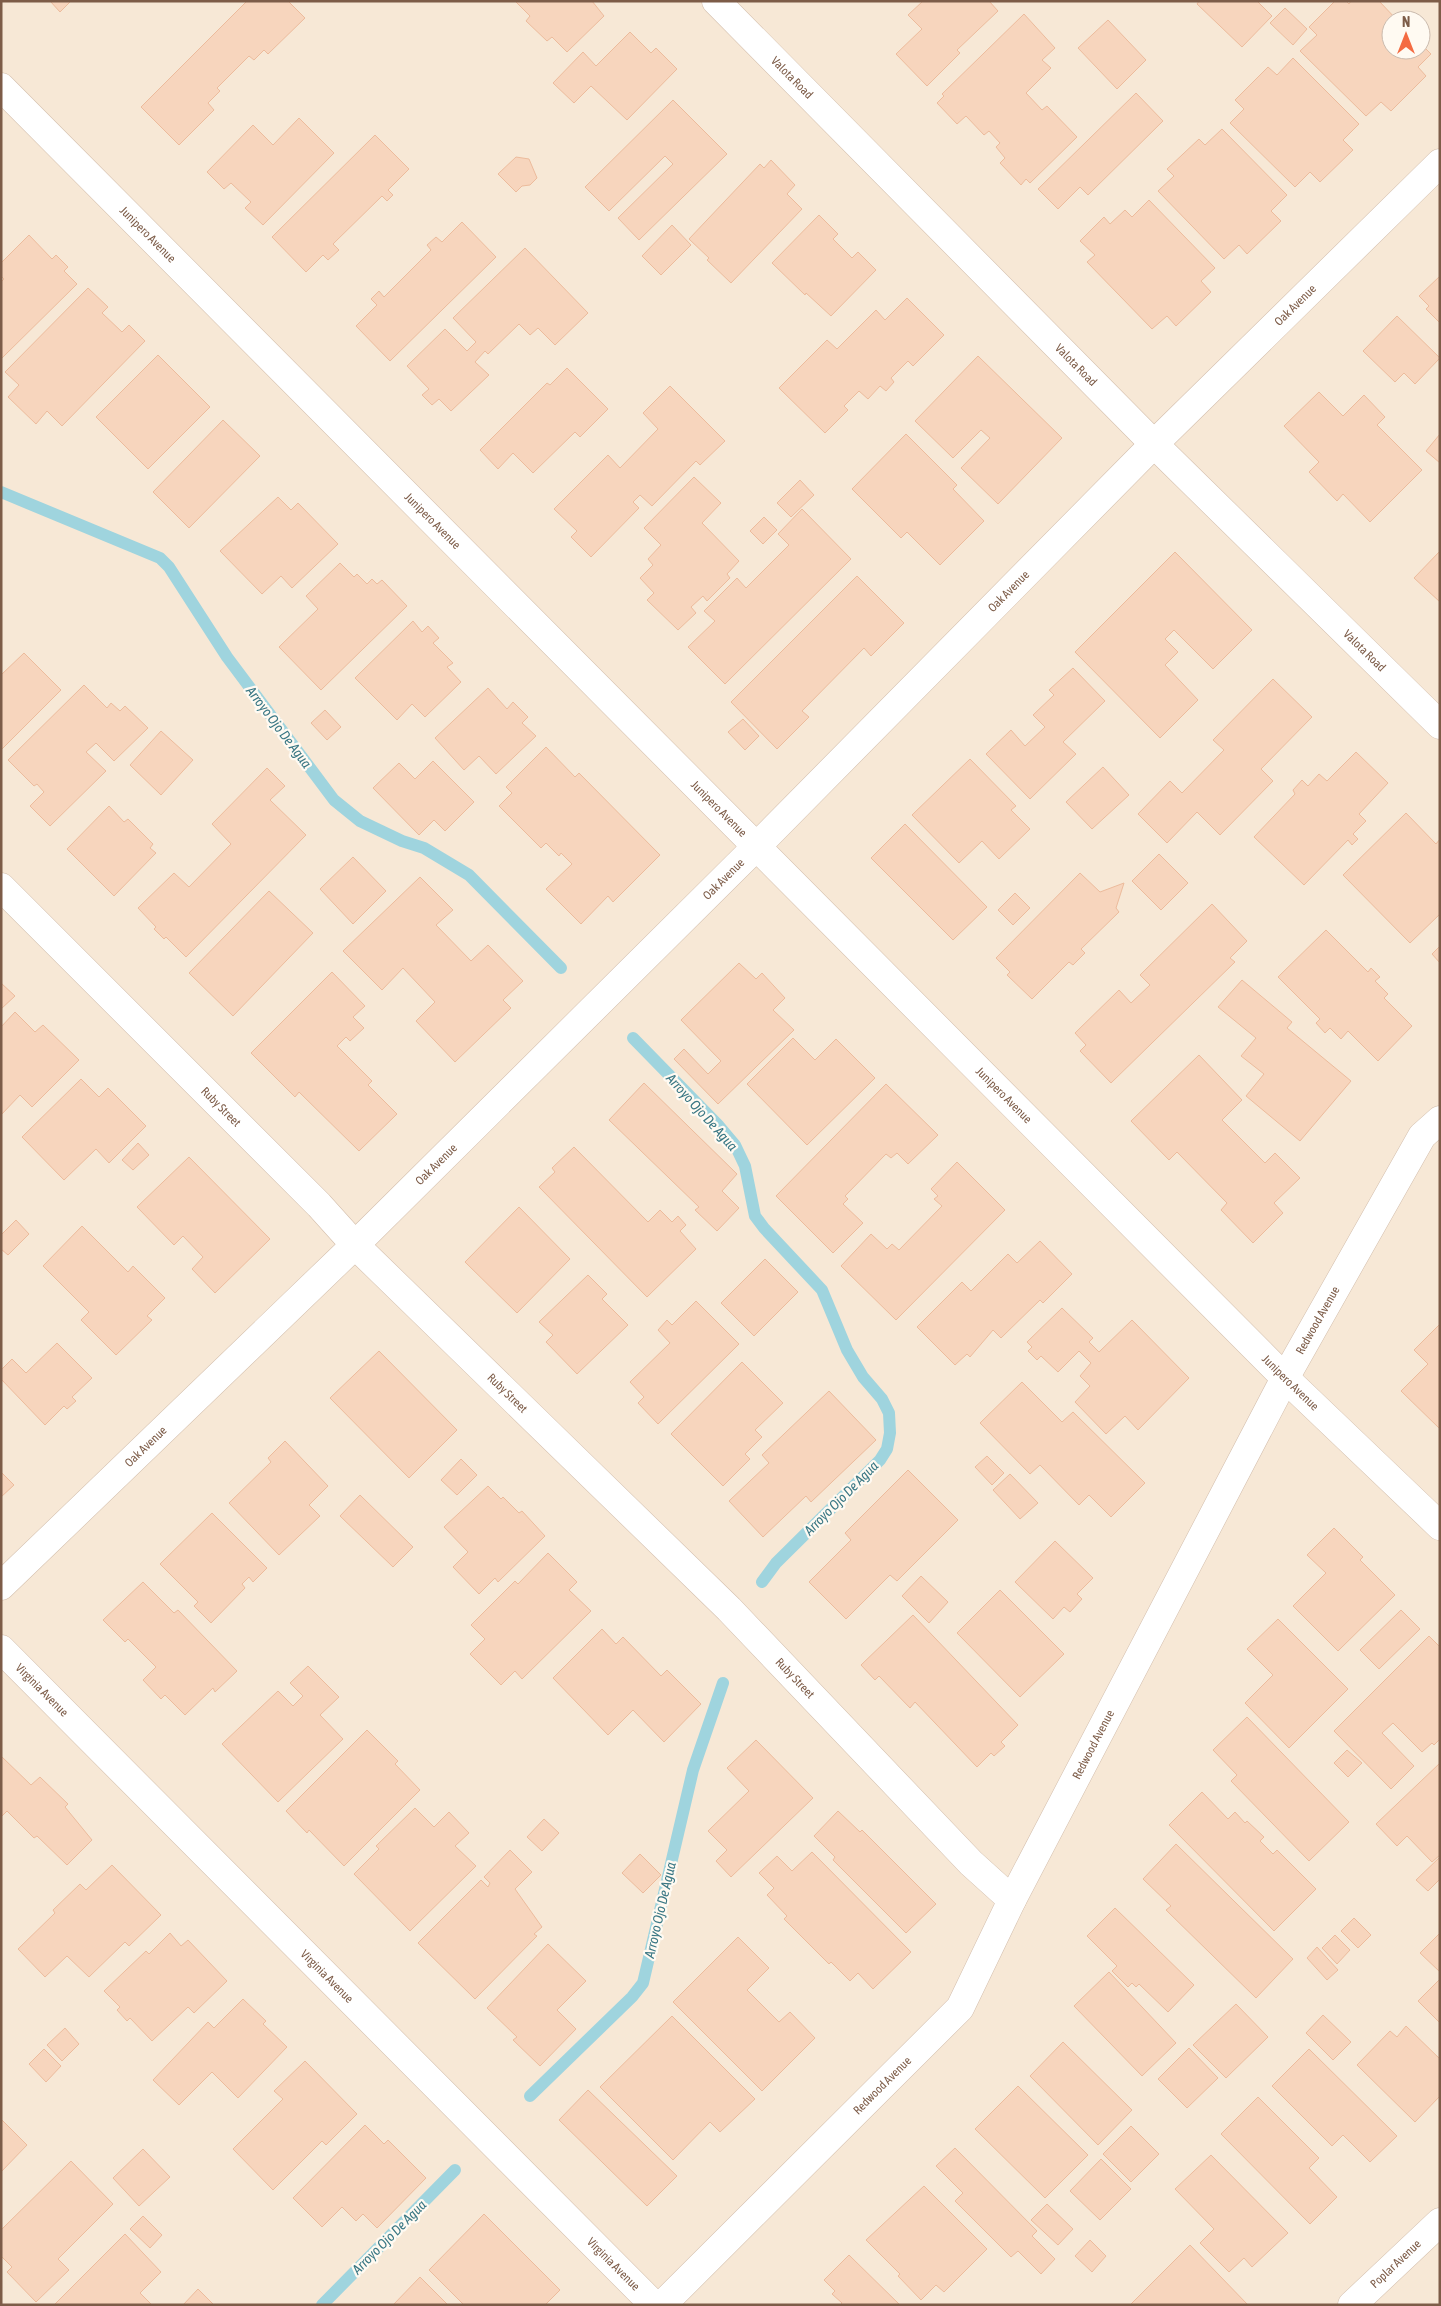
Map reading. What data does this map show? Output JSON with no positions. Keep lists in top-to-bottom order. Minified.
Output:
{"streets":{"street":["Valota Road","Junipero Avenue","Oak Avenue","Ruby Street","Redwood Avenue","Virginia Avenue","Poplar Avenue"]},"crossings":[["Valota Road","Oak Avenue"],["Junipero Avenue","Oak Avenue"],["Junipero Avenue","Redwood Avenue"],["Oak Avenue","Ruby Street"],["Ruby Street","Redwood Avenue"]],"water":["Arroyo Ojo De Agua"],"north":"top"}
